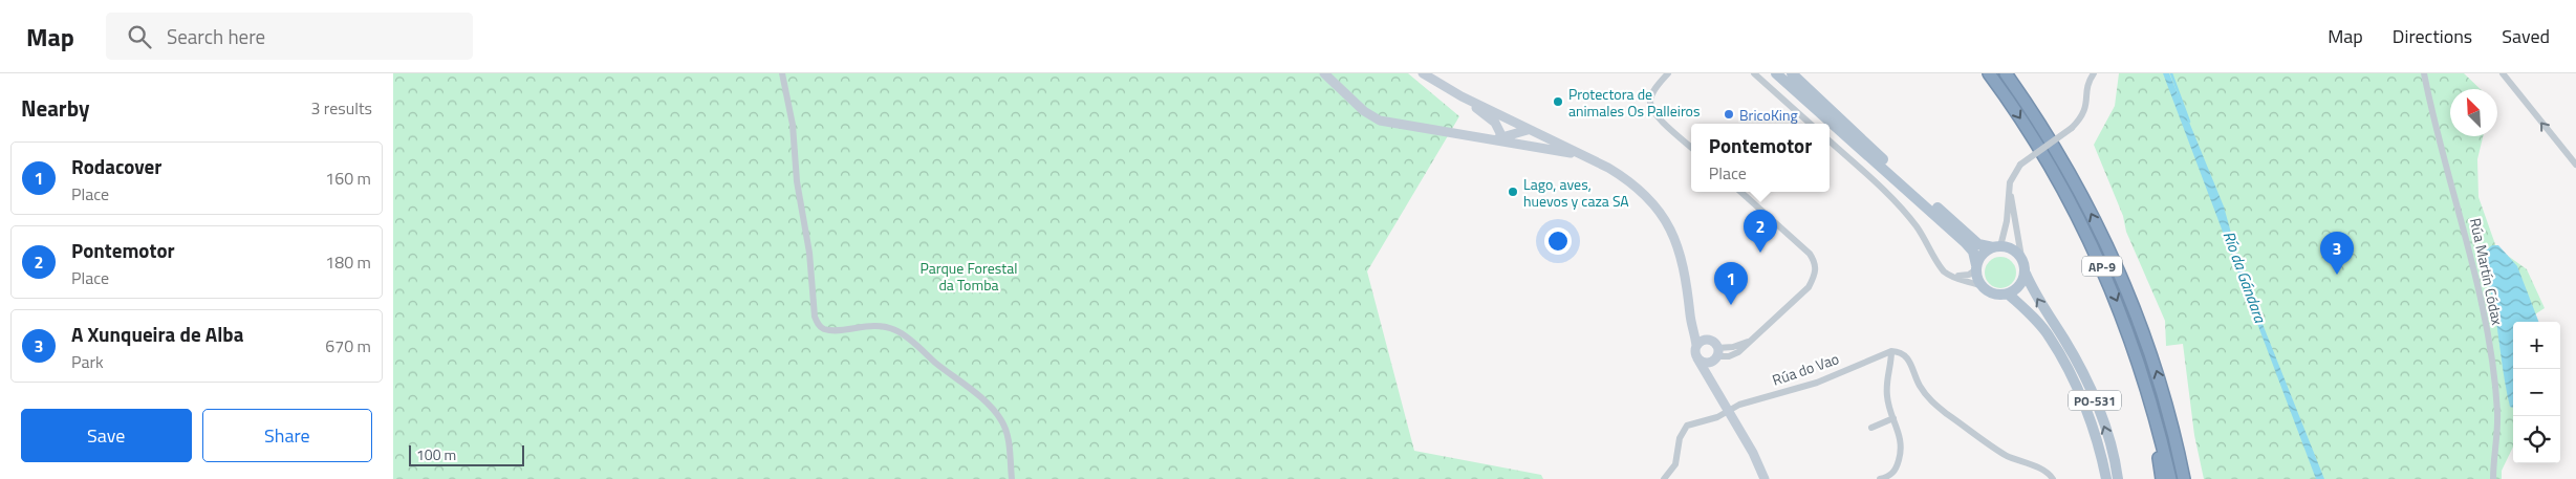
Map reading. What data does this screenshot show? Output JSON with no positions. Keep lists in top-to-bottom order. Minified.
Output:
{"streets":{"highway":["AP-9"],"main road":["PO-531"],"street":["Rúa Martín Códax","Rúa do Vao"]},"water":["Río da Gándara"],"parks":["Parque Forestal da Tomba"],"places":["Protectora de animales Os Palleiros","BricoKing","Lago, aves, huevos y caza SA"],"scale_bar":"100 m","north":"top left","page":{"header":"Map","search":"Search here","nav":["Map","Directions","Saved"],"heading":["Nearby","3 results"],"popup":["Pontemotor","Place"],"list":[{"mark":"1","name":"Rodacover","note":"Place","value":"160 m"},{"mark":"2","name":"Pontemotor","note":"Place","value":"180 m"},{"mark":"3","name":"A Xunqueira de Alba","note":"Park","value":"670 m"}],"pins":["2","3","1"],"map_buttons":["+","−"],"buttons":["Save","Share"],"scale":"100 m"}}
